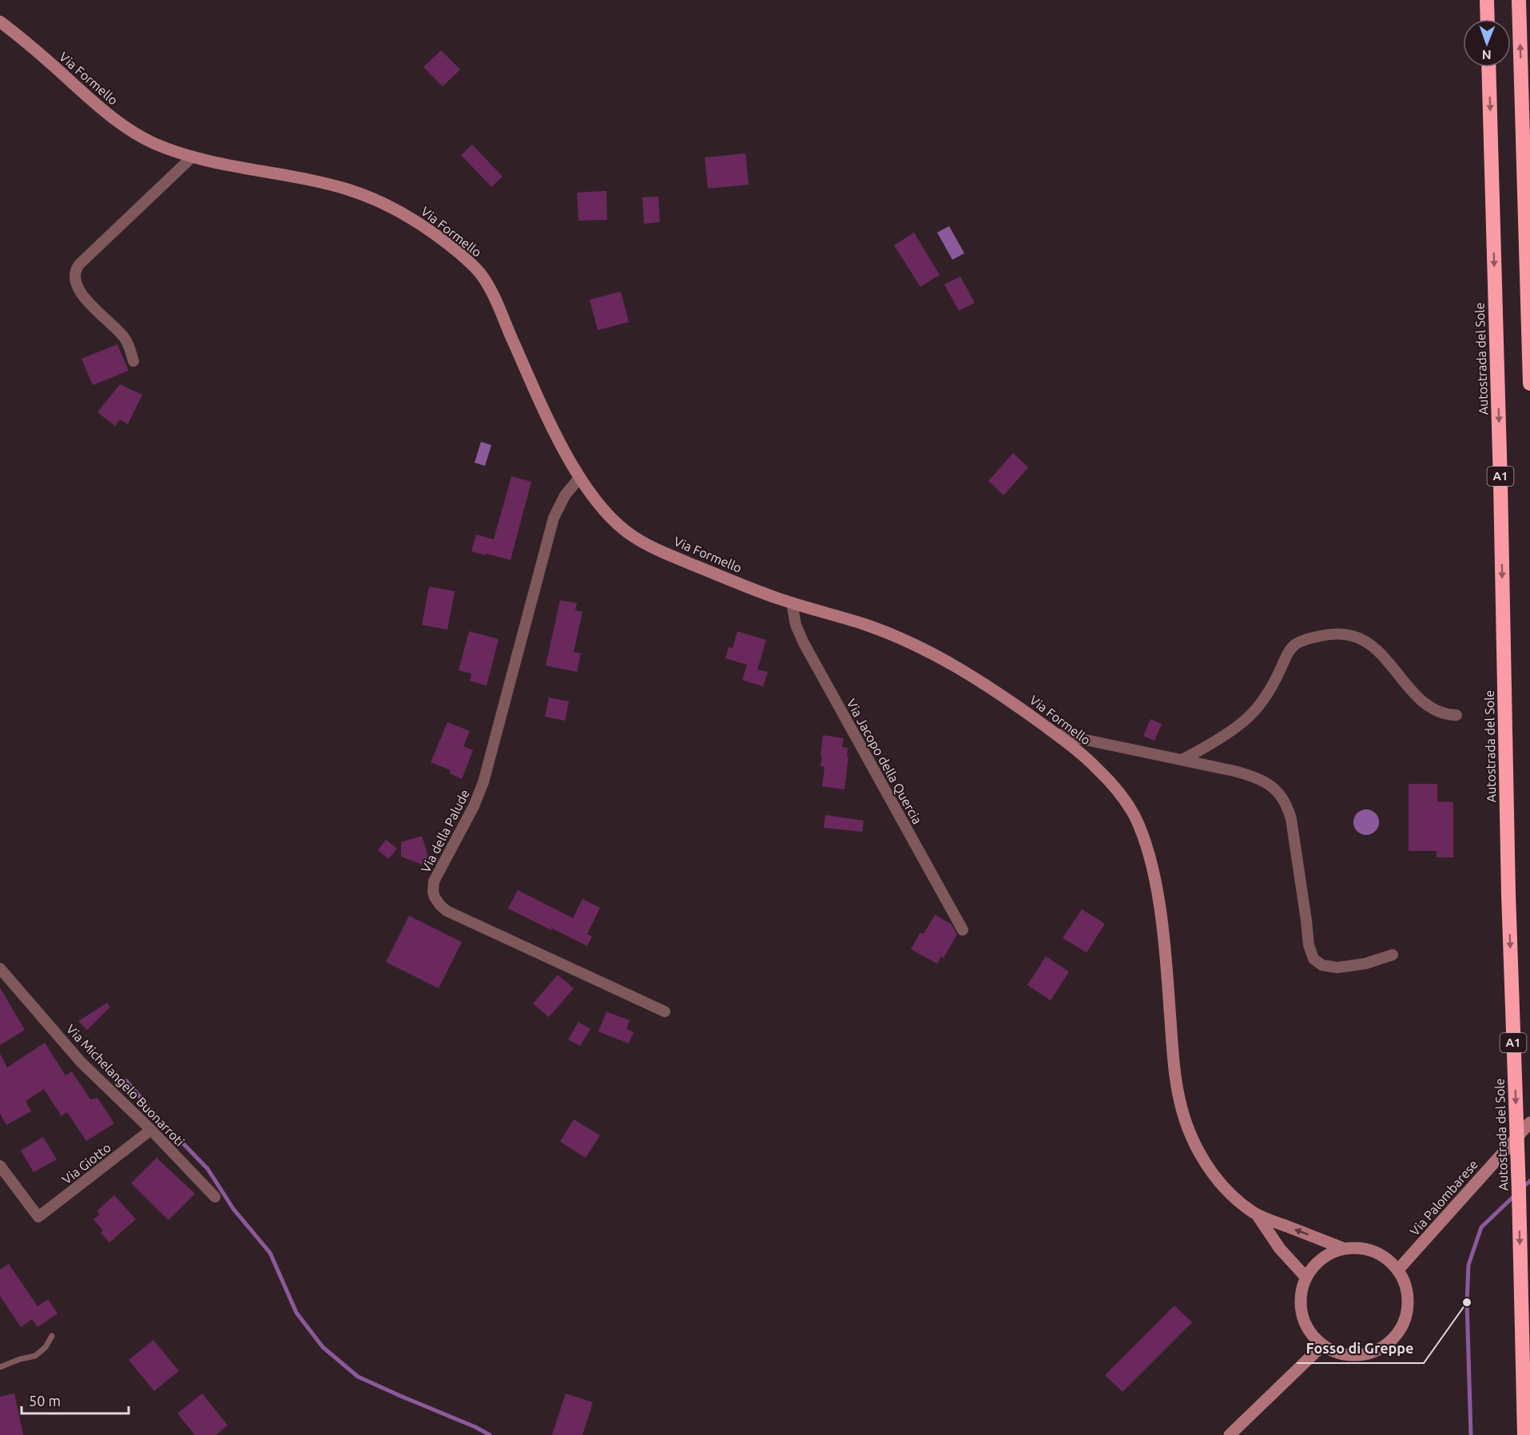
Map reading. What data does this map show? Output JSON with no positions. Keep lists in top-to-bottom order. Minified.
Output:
{"streets":{"highway":["Autostrada del Sole","A1"],"main road":["Via Formello","Via Palombarese"],"street":["Via Jacopo della Quercia","Via della Palude","Via Michelangelo Buonarroti","Via Giotto"]},"crossings":[["Via Formello","Via Jacopo della Quercia"],["Via Formello","Via della Palude"],["Via Michelangelo Buonarroti","Via Giotto"]],"one_way":["Autostrada del Sole"],"places":["Fosso di Greppe"],"scale_bar":"50 m","north":"bottom"}
